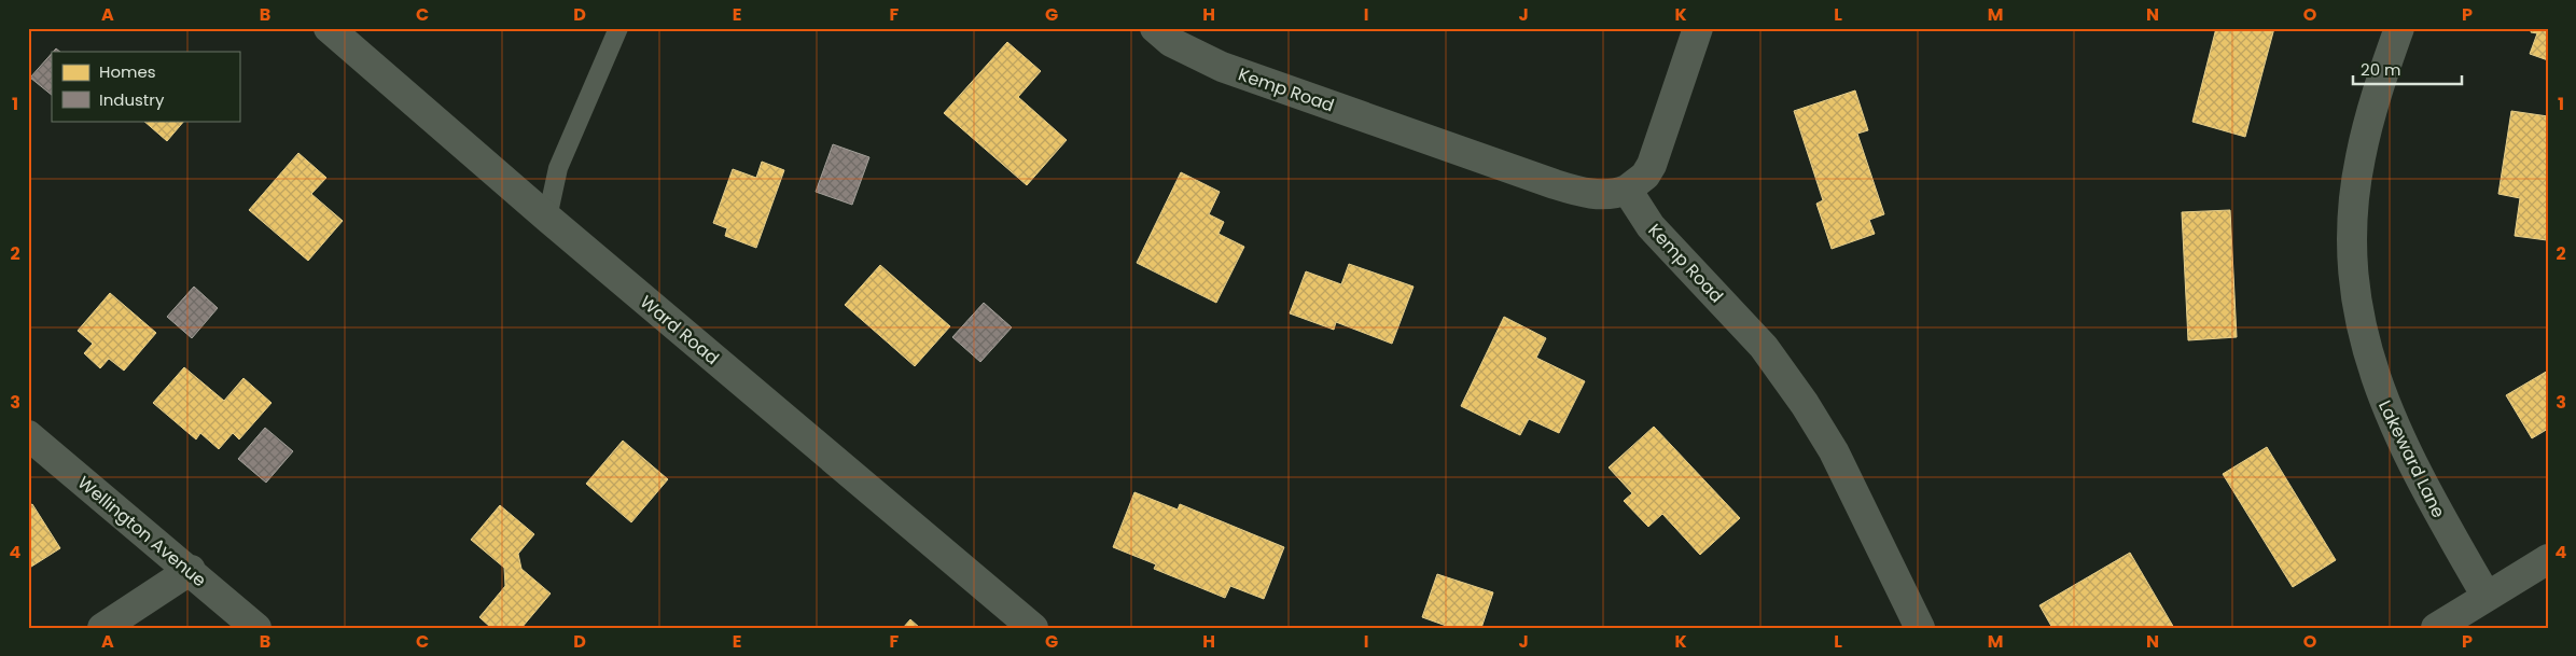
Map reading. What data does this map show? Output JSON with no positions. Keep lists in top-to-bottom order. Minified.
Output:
{"streets":{"street":["Kemp Road","Ward Road","Lakeward Lane","Wellington Avenue"]},"legend":["Homes","Industry"],"scale_bar":"20 m","grid":{"columns":["A","B","C","D","E","F","G","H","I","J","K","L","M","N","O","P"],"rows":["1","2","3","4"]}}
